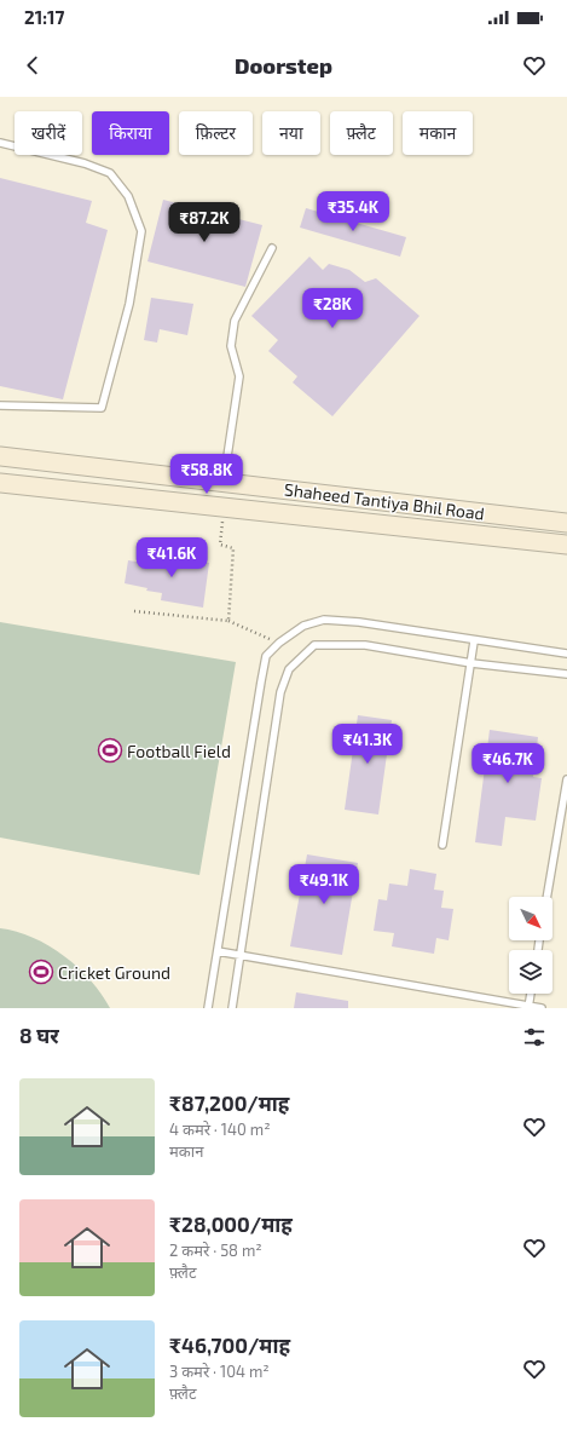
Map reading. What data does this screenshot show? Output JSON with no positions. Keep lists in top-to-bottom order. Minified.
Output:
{"streets":{"main road":["Shaheed Tantiya Bhil Road"]},"places":{"sports":["Football Field","Cricket Ground"]},"north":"bottom right","page":{"status":"21:17","header":"Doorstep","chip":["खरीदें","किराया","फ़िल्टर","नया","फ़्लैट","मकान"],"price":["₹35.4K","₹87.2K","₹28K","₹58.8K","₹41.6K","₹41.3K","₹46.7K","₹49.1K"],"heading":"8 घर","list":[{"name":"₹87,200/माह","note":"4 कमरे · 140 m² · मकान"},{"name":"₹28,000/माह","note":"2 कमरे · 58 m² · फ़्लैट"},{"name":"₹46,700/माह","note":"3 कमरे · 104 m² · फ़्लैट"}]}}
